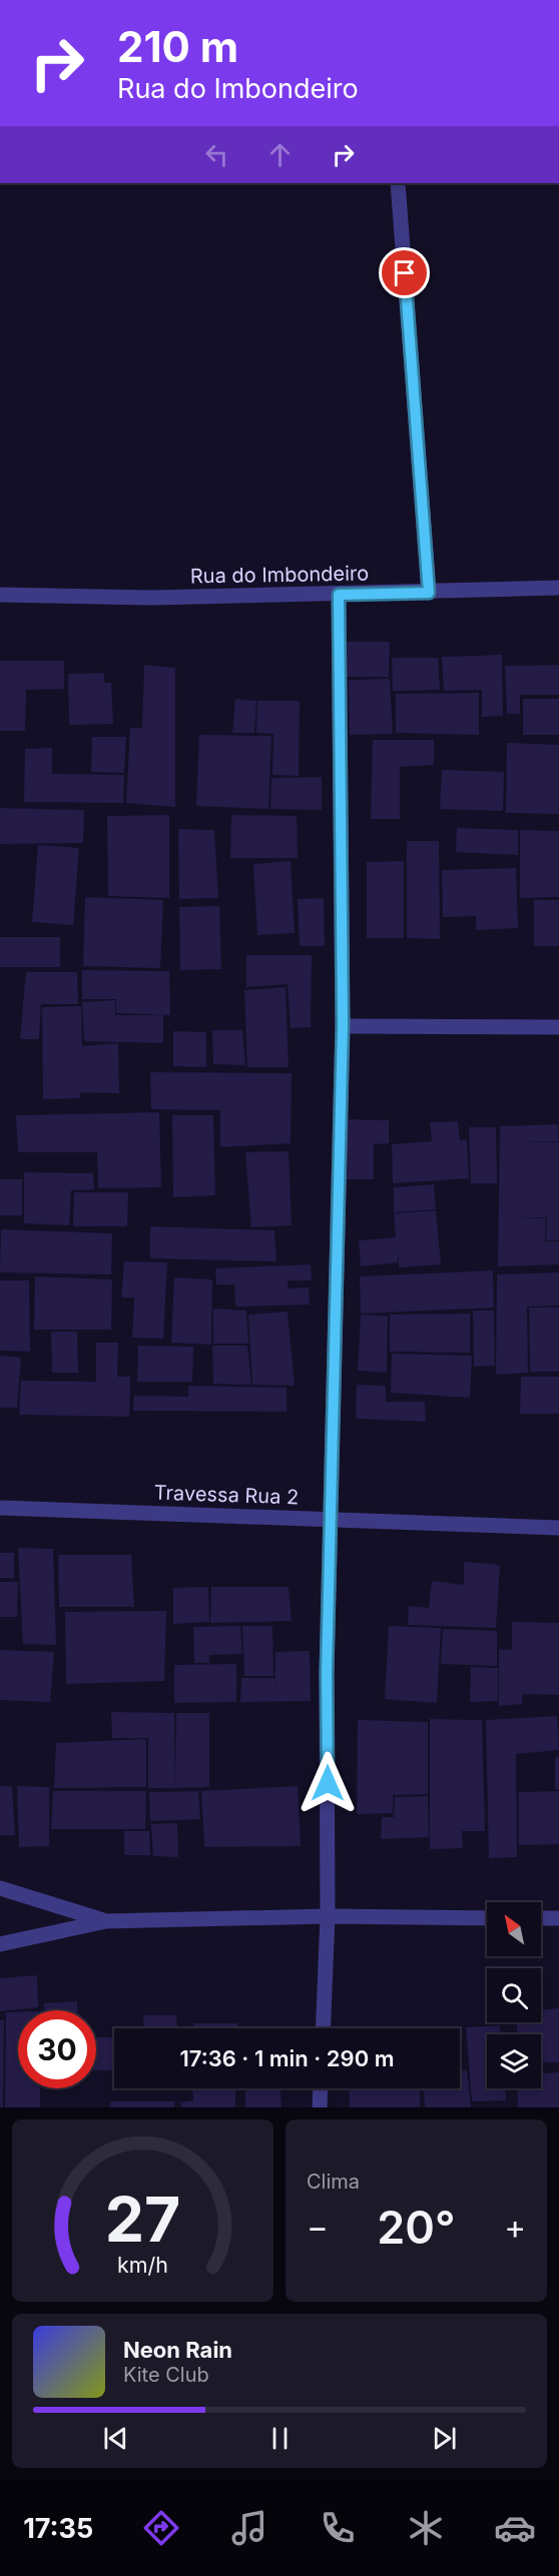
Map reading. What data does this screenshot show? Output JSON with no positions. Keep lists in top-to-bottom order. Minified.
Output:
{"streets":{"street":["Rua do Imbondeiro","Travessa Rua 2"]},"north":"top left","page":{"turn":["210 m","Rua do Imbondeiro"],"limit":"30","trip":"17:36 · 1 min · 290 m","tile":"Clima","heat":["−","20°","+"],"song":["Neon Rain","Kite Club"],"tabs":"17:35","gauge":["27","km/h"]}}
